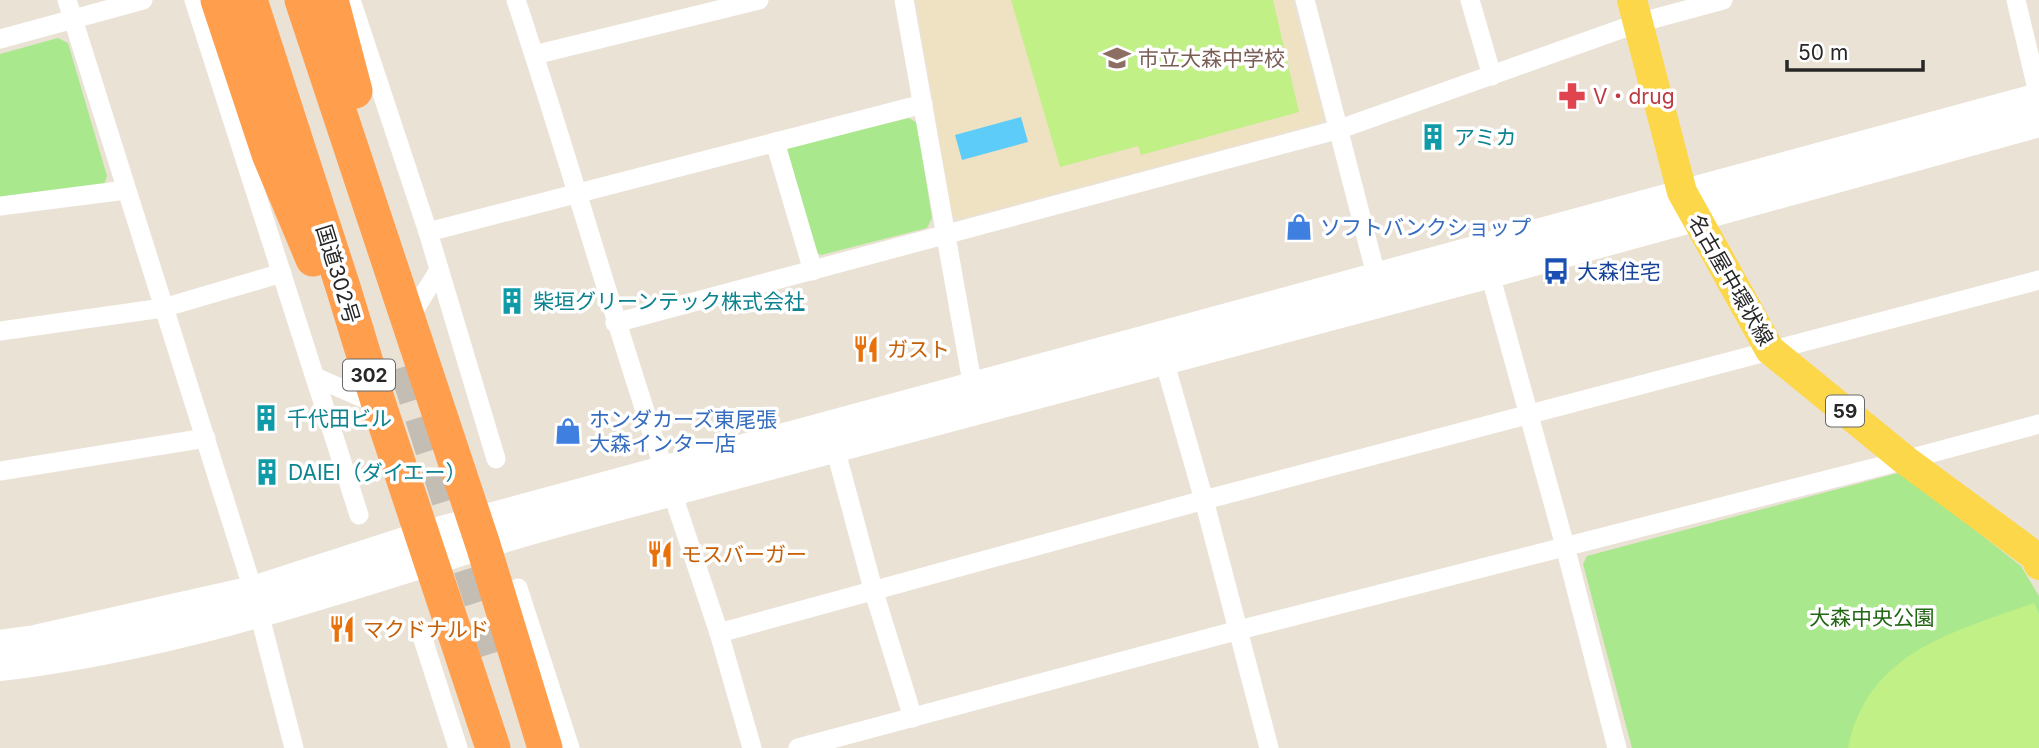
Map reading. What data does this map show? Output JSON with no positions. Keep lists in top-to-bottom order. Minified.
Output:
{"streets":{"highway":["国道302号","302"],"main road":["名古屋中環状線","59"]},"parks":["大森中央公園"],"places":{"school or university":["市立大森中学校"],"pharmacy":["V・drug"],"building":["アミカ","柴垣グリーンテック株式会社","千代田ビル","DAIEI（ダイエー）"],"shop":["ソフトバンクショップ","ホンダカーズ東尾張 大森インター店"],"bus stop":["大森住宅"],"restaurant":["ガスト","モスバーガー","マクドナルド"]},"scale_bar":"50 m"}
